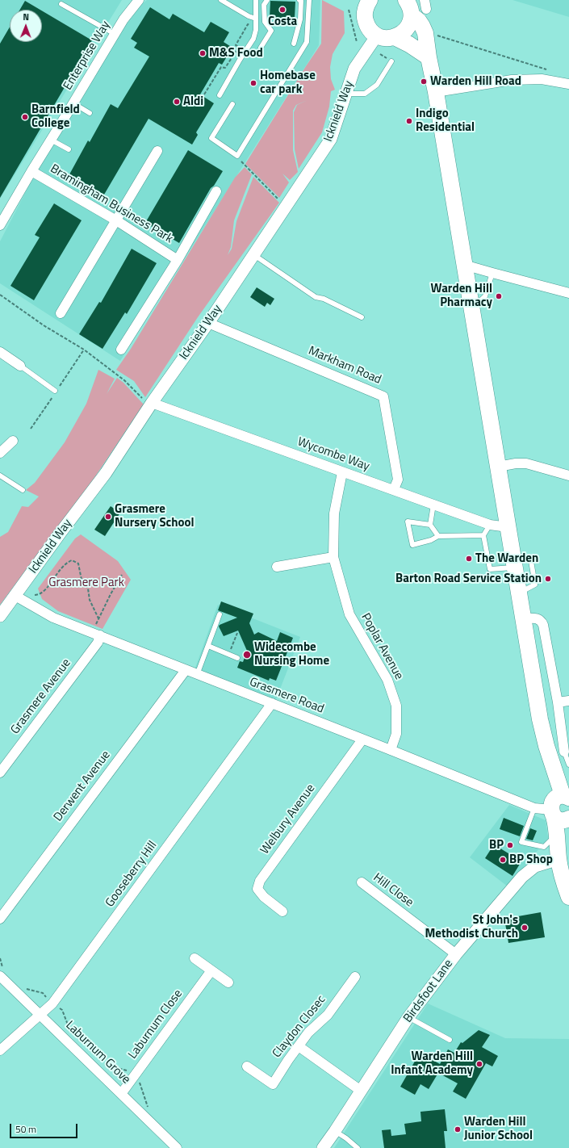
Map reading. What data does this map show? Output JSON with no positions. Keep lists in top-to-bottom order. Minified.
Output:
{"streets":{"street":["Enterprise Way","Icknield Way","Bramingham Business Park","Markham Road","Wycombe Way","Poplar Avenue","Grasmere Road","Grasmere Avenue","Derwent Avenue","Welbury Avenue","Gooseberry Hill","Hill Close","Birdsfoot Lane","Laburnum Close","Claydon Closec","Laburnum Grove"]},"crossings":[["Enterprise Way","Bramingham Business Park"],["Icknield Way","Markham Road"],["Icknield Way","Wycombe Way"],["Icknield Way","Grasmere Road"],["Markham Road","Wycombe Way"],["Wycombe Way","Poplar Avenue"],["Poplar Avenue","Grasmere Road"],["Grasmere Road","Grasmere Avenue"],["Grasmere Road","Derwent Avenue"],["Grasmere Road","Welbury Avenue"],["Grasmere Road","Gooseberry Hill"],["Gooseberry Hill","Laburnum Grove"],["Hill Close","Birdsfoot Lane"],["Laburnum Close","Laburnum Grove"]],"parks":["Grasmere Park"],"places":["Costa","M&S Food","Warden Hill Road","Homebase car park","Aldi","Barnfield College","Indigo Residential","Warden Hill Pharmacy","Grasmere Nursery School","The Warden","Barton Road Service Station","Widecombe Nursing Home","BP","BP Shop","St John's Methodist Church","Warden Hill Infant Academy","Warden Hill Junior School"],"scale_bar":"50 m","north":"top"}
